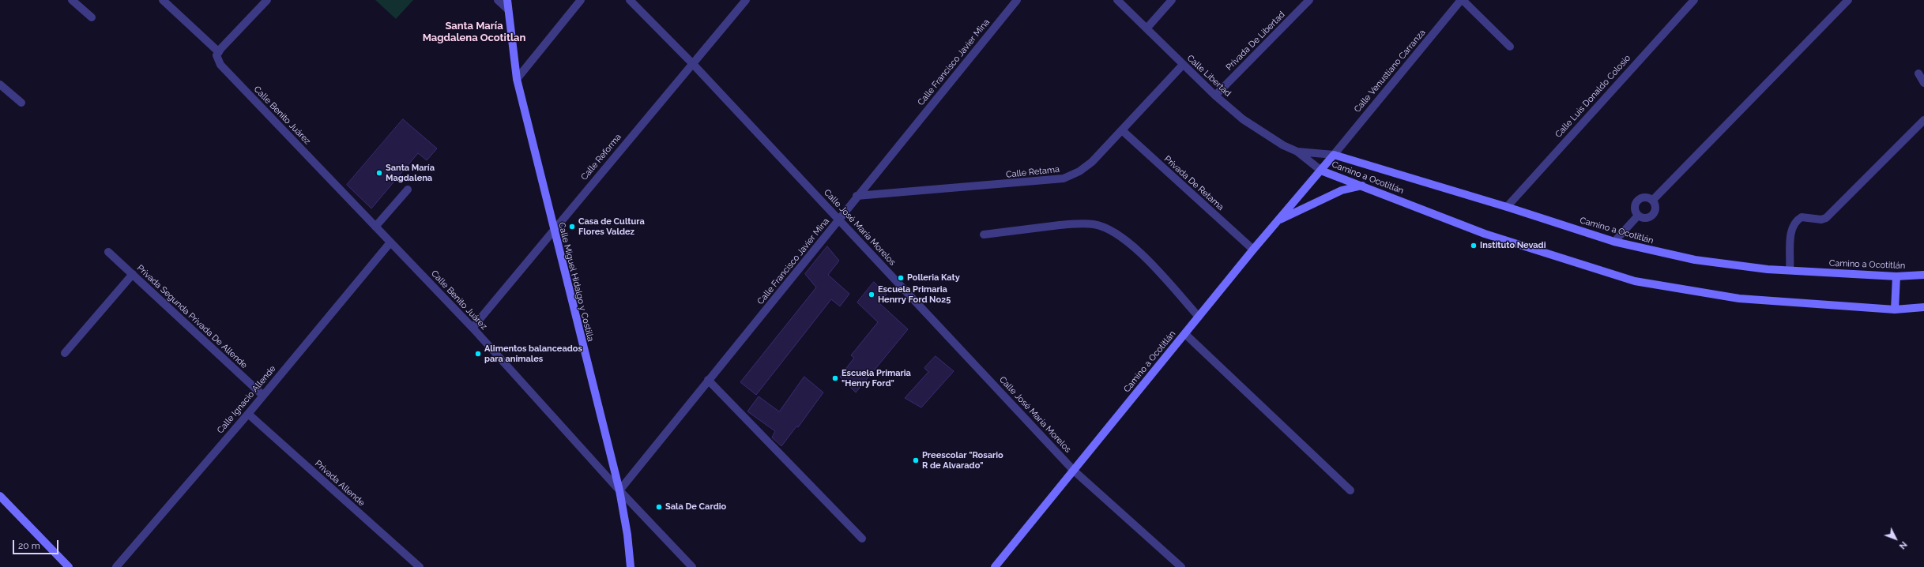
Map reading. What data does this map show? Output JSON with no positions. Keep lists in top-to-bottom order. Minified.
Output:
{"streets":{"main road":["Camino a Ocotitlán","Calle Miguel Hidalgo y Costilla"],"street":["Privada De Libertad","Calle Francisco Javier Mina","Calle Venustiano Carranza","Calle Libertad","Calle Luis Donaldo Colosio","Calle Benito Juárez","Calle Reforma","Calle Retama","Privada De Retama","Calle José María Morelos","Privada Segunda Privada De Allende","Calle Ignacio Allende","Privada Allende"]},"crossings":[["Privada De Libertad","Calle Libertad"],["Calle Francisco Javier Mina","Calle Benito Juárez"],["Calle Francisco Javier Mina","Calle Retama"],["Calle Francisco Javier Mina","Calle José María Morelos"],["Calle Francisco Javier Mina","Calle Miguel Hidalgo y Costilla"],["Calle Venustiano Carranza","Calle Libertad"],["Calle Venustiano Carranza","Camino a Ocotitlán"],["Calle Libertad","Calle Retama"],["Calle Libertad","Camino a Ocotitlán"],["Calle Luis Donaldo Colosio","Camino a Ocotitlán"],["Calle Benito Juárez","Calle Reforma"],["Calle Benito Juárez","Calle Miguel Hidalgo y Costilla"],["Calle Benito Juárez","Calle Ignacio Allende"],["Calle Reforma","Calle José María Morelos"],["Calle Reforma","Calle Miguel Hidalgo y Costilla"],["Calle Retama","Privada De Retama"],["Camino a Ocotitlán","Privada De Retama"],["Camino a Ocotitlán","Calle José María Morelos"],["Privada Segunda Privada De Allende","Calle Ignacio Allende"],["Calle Ignacio Allende","Privada Allende"]],"districts":["Santa María Magdalena Ocotitlan"],"places":["Santa María Magdalena","Casa de Cultura Flores Valdez","Instituto Nevadi","Polleria Katy","Escuela Primaria Henrry Ford No25","Alimentos balanceados para animales","Escuela Primaria \"Henry Ford\"","Preescolar \"Rosario R de Alvarado\"","Sala De Cardio"],"scale_bar":"20 m","north":"bottom right"}
